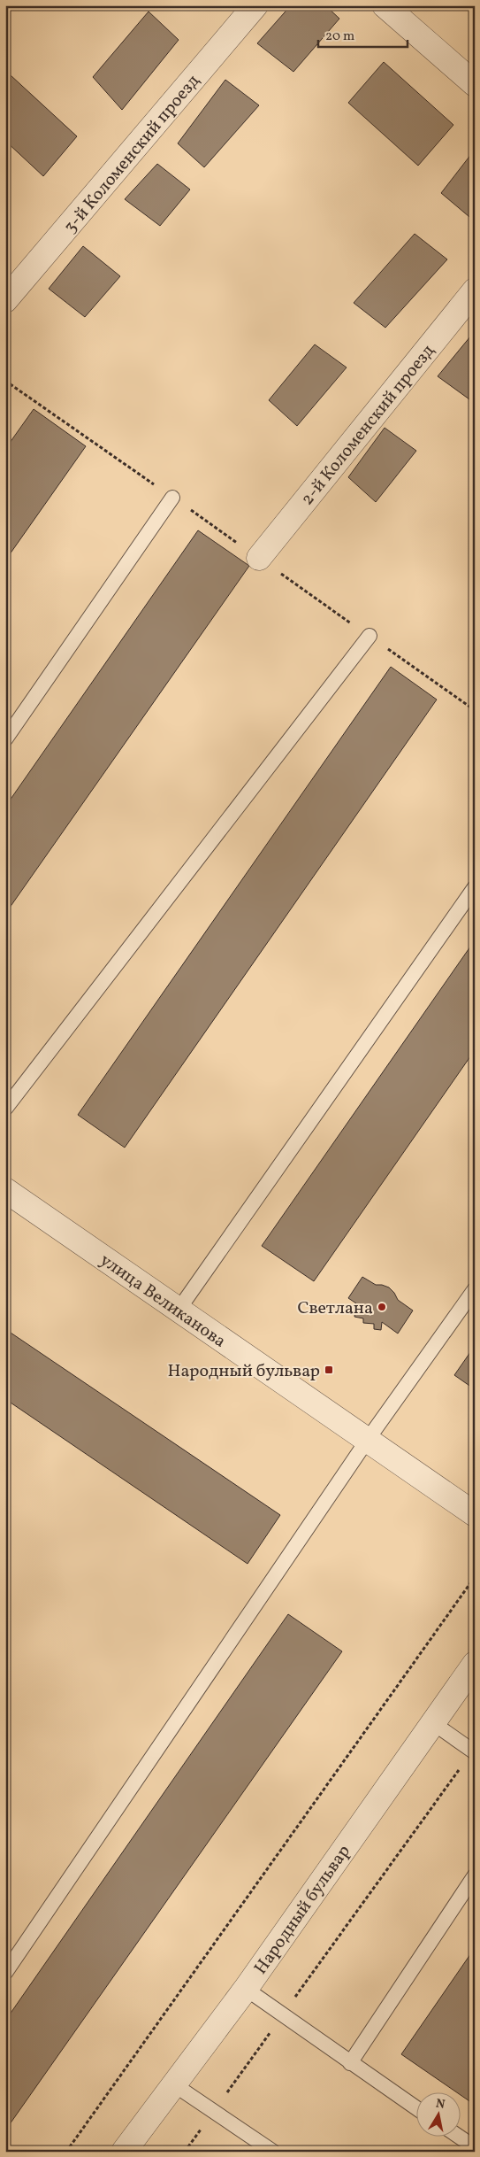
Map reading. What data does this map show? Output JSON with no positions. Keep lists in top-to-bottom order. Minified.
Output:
{"streets":{"street":["3-й Коломенский проезд","2-й Коломенский проезд","улица Великанова","Народный бульвар"]},"places":{"other":["Светлана"],"transit":["Народный бульвар"]},"scale_bar":"20 m","north":"top"}
